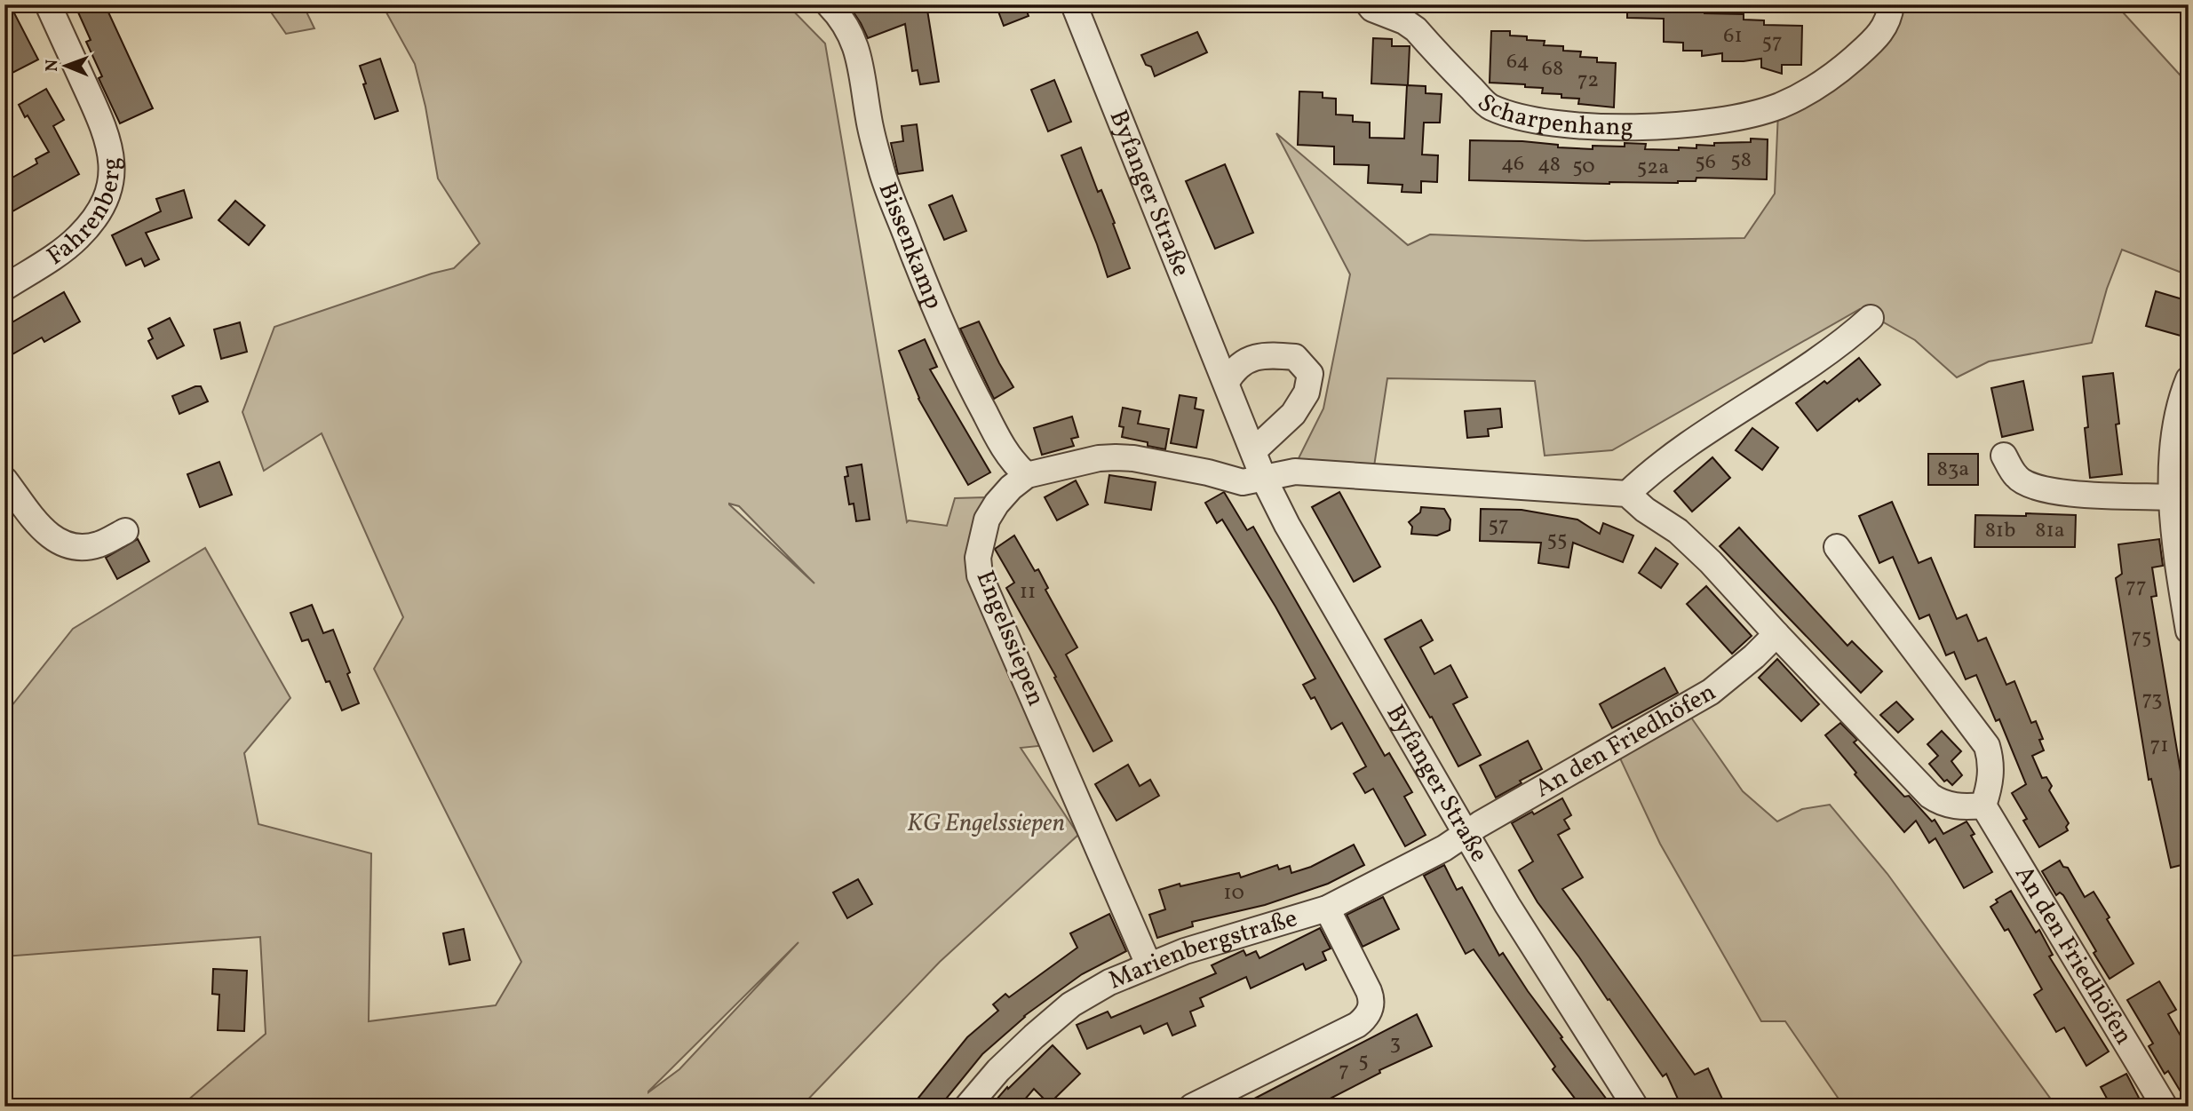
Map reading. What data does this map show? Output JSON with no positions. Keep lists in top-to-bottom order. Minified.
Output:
{"streets":{"street":["Scharpenhang","Byfanger Straße","Fahrenberg","Bissenkamp","Engelssiepen","An den Friedhöfen","Marienbergstraße"]},"crossings":[["Byfanger Straße","Engelssiepen"],["Byfanger Straße","An den Friedhöfen"],["Byfanger Straße","Marienbergstraße"],["Bissenkamp","Engelssiepen"],["Engelssiepen","Marienbergstraße"],["An den Friedhöfen","Marienbergstraße"]],"parks":["KG Engelssiepen"],"house_numbers":["61","57","64","68","72","58","56","46","48","50","52a","83a","57","81b","81a","55","77","11","75","73","71","10","3","5","7"],"north":"left"}
